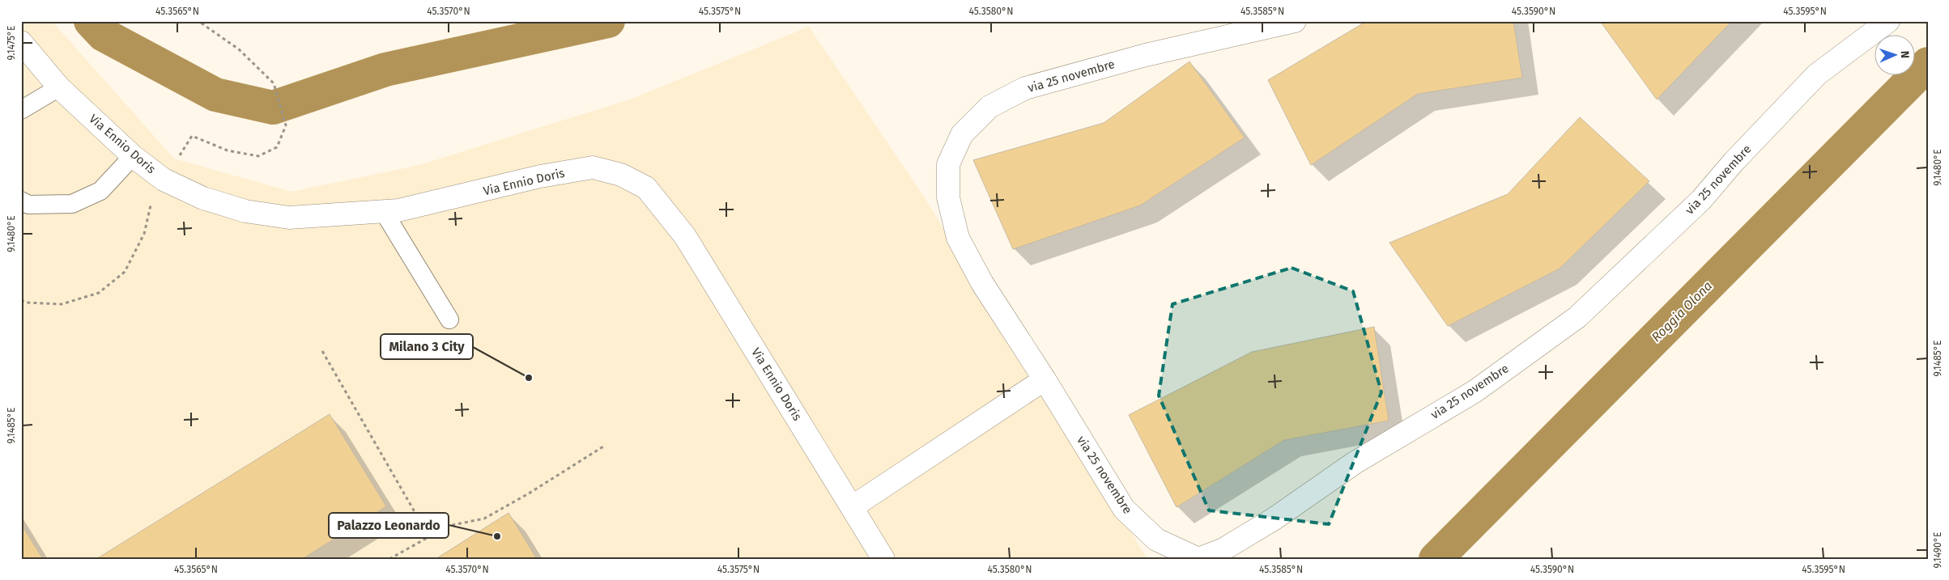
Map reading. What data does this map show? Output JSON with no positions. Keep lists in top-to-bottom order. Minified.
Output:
{"streets":{"street":["via 25 novembre","Via Ennio Doris"]},"water":["Roggia Olona"],"places":["Milano 3 City","Palazzo Leonardo"],"north":"right","coordinates":["45.3565°N","45.3570°N","45.3575°N","45.3580°N","45.3585°N","45.3590°N","45.3595°N","9.1475°E","9.1480°E","9.1485°E","9.1490°E"]}
